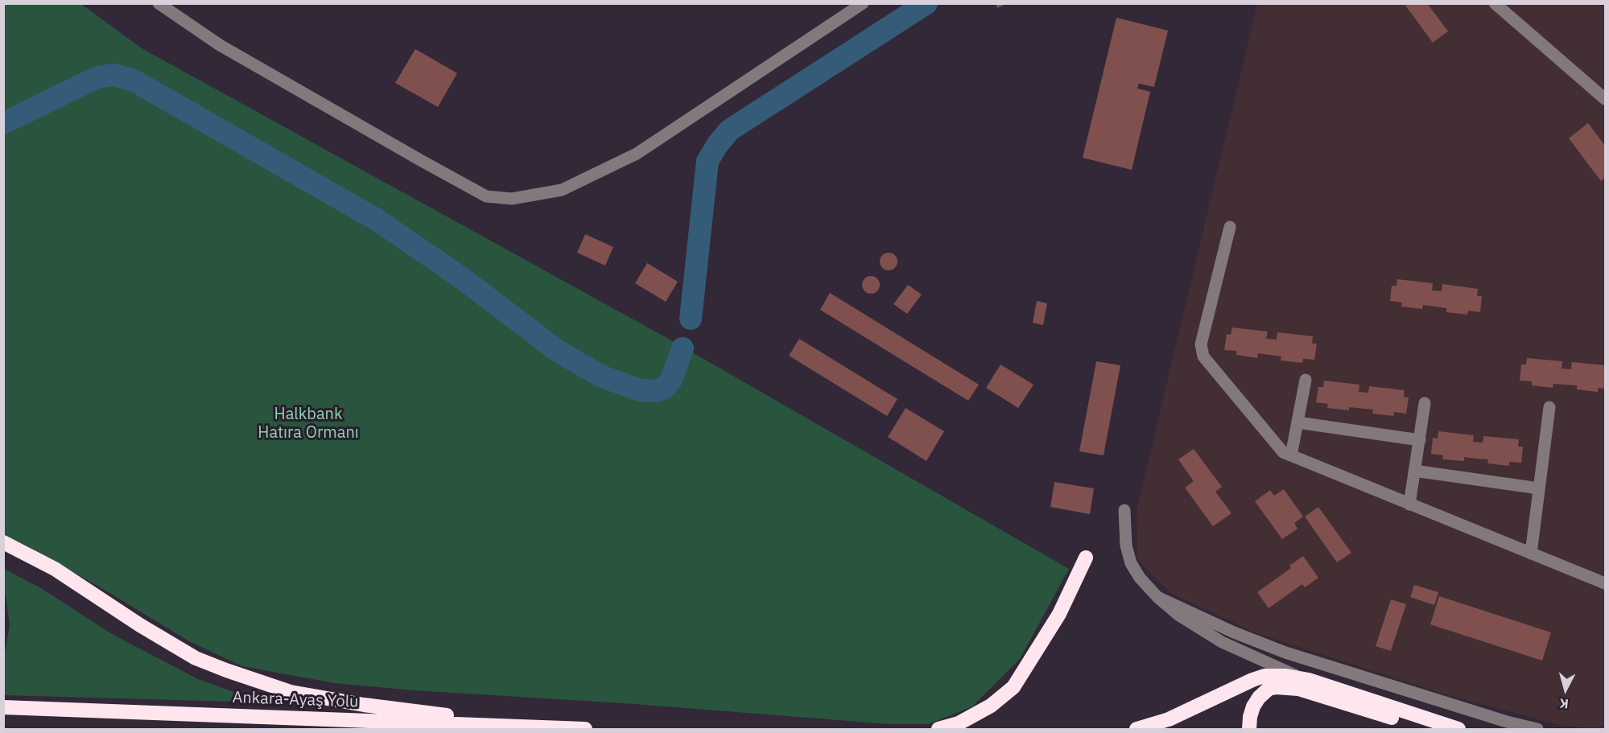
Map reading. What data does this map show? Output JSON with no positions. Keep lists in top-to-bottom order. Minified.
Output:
{"streets":{"highway":["Ankara-Ayaş Yolu"]},"parks":["Halkbank Hatıra Ormanı"],"north":"bottom"}
